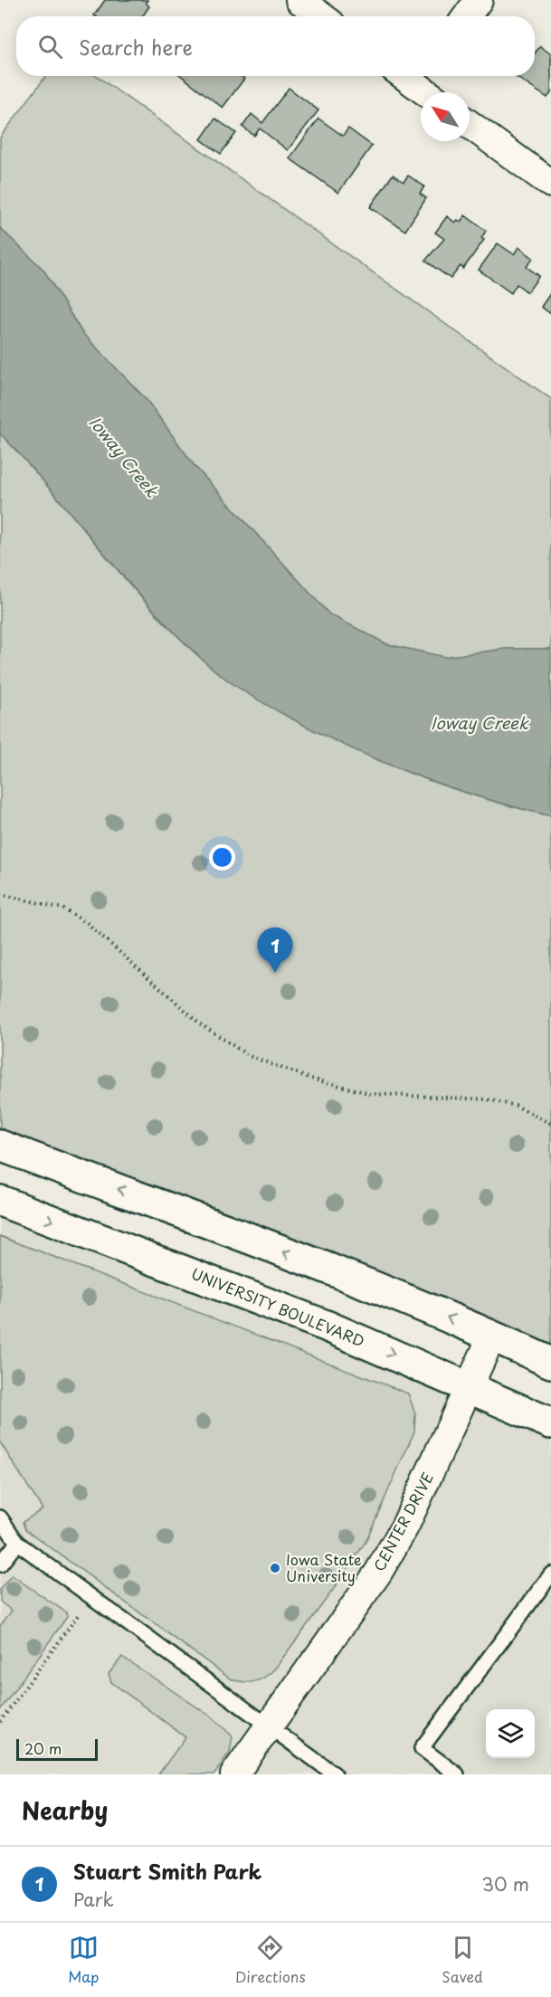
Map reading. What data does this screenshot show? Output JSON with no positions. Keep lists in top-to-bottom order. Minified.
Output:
{"streets":{"main road":["UNIVERSITY BOULEVARD"],"street":["CENTER DRIVE"]},"crossings":[["UNIVERSITY BOULEVARD","CENTER DRIVE"]],"water":["Ioway Creek"],"places":["Iowa State University"],"scale_bar":"20 m","north":"top left","page":{"search":"Search here","pins":"1","scale":"20 m","heading":"Nearby","list":[{"mark":"1","name":"Stuart Smith Park","note":"Park","value":"30 m"}],"nav":["Map","Directions","Saved"]}}
